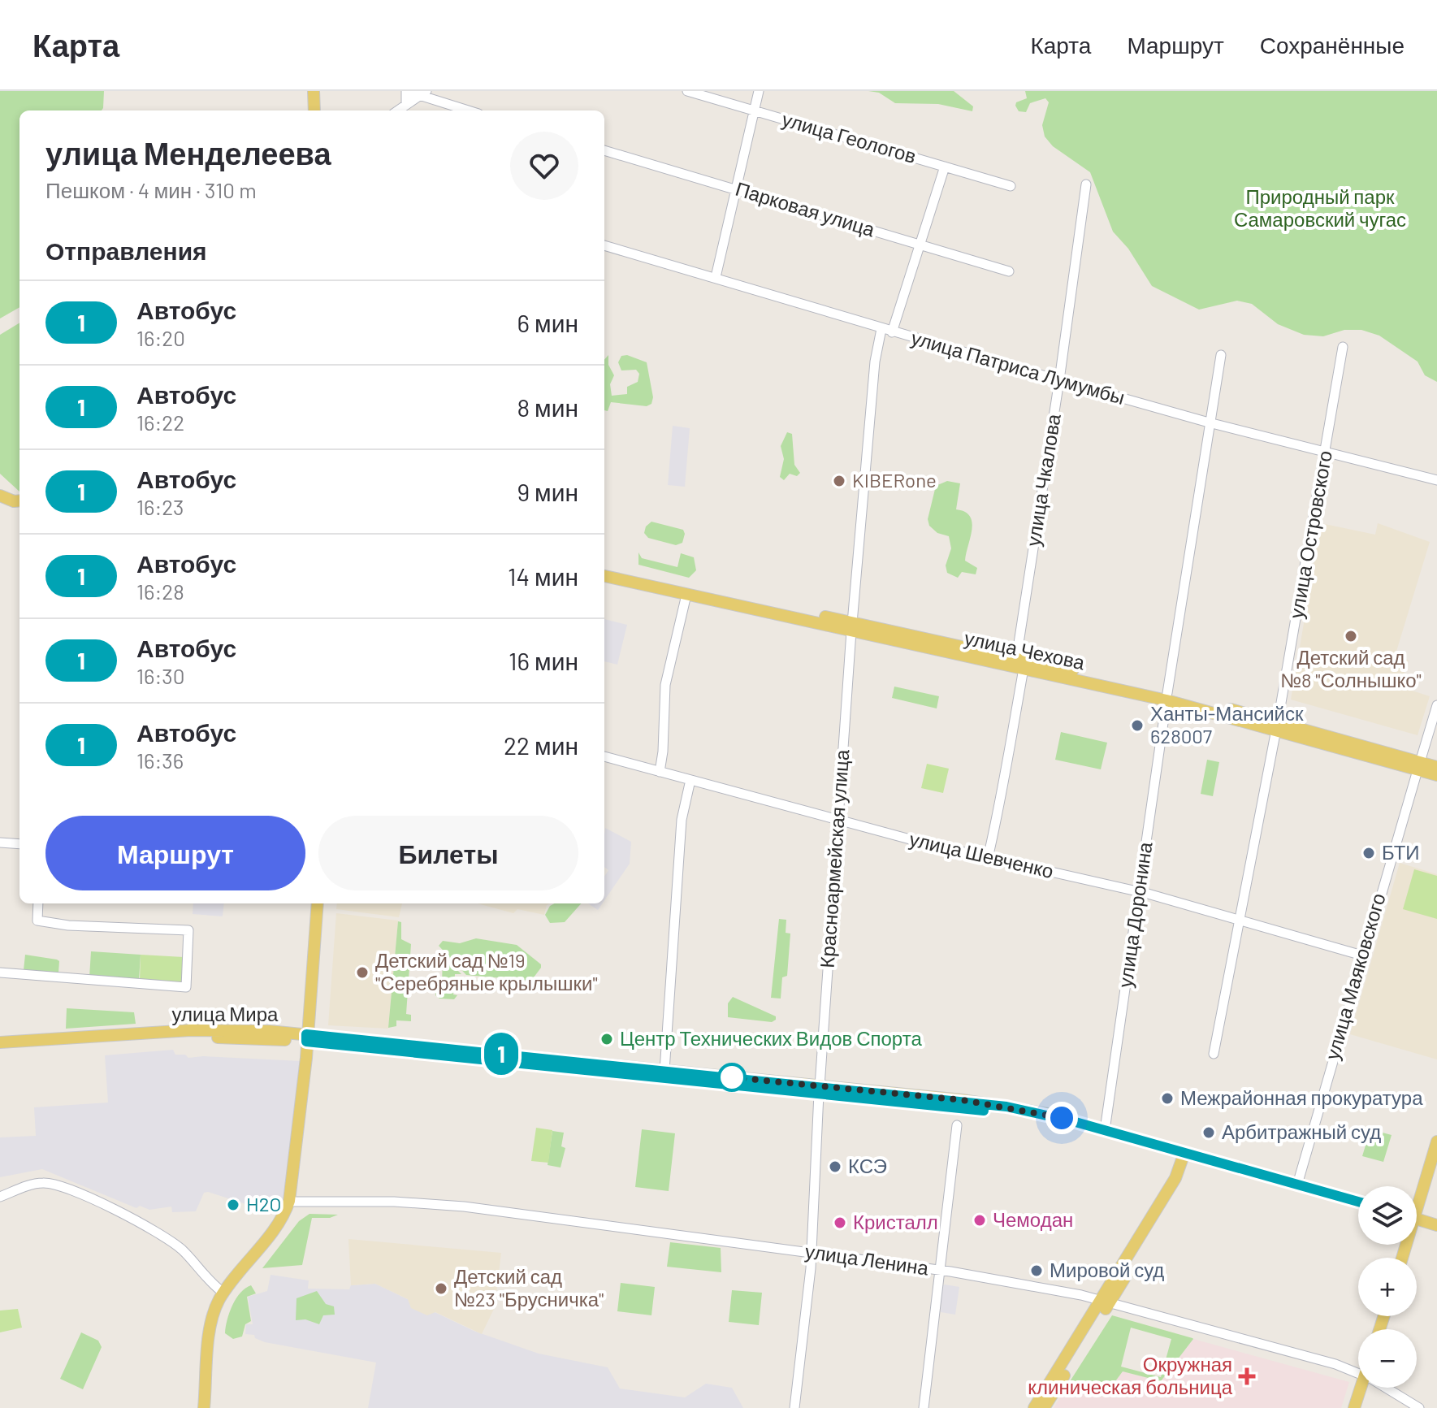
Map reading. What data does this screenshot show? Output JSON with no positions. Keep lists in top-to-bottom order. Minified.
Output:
{"streets":{"main road":["улица Чехова","улица Мира"],"street":["улица Геологов","Парковая улица","улица Патриса Лумумбы","улица Чкалова","улица Островского","улица Шевченко","Красноармейская улица","улица Доронина","улица Маяковского","улица Ленина"]},"crossings":[["улица Патриса Лумумбы","улица Чкалова"],["улица Патриса Лумумбы","улица Островского"],["улица Патриса Лумумбы","Красноармейская улица"],["улица Патриса Лумумбы","улица Доронина"],["улица Чкалова","улица Чехова"],["улица Чкалова","улица Шевченко"],["улица Островского","улица Чехова"],["улица Островского","улица Шевченко"],["улица Чехова","Красноармейская улица"],["улица Чехова","улица Доронина"],["улица Чехова","улица Маяковского"],["улица Шевченко","Красноармейская улица"],["улица Шевченко","улица Доронина"],["улица Шевченко","улица Маяковского"],["Красноармейская улица","улица Мира"],["Красноармейская улица","улица Ленина"],["улица Доронина","улица Мира"],["улица Маяковского","улица Мира"]],"parks":["Природный парк Самаровский чугас"],"places":{"other":["KIBERone","Детский сад №8 \"Солнышко\"","Ханты-Мансийск 628007","БТИ","Детский сад №19 \"Серебряные крылышки\"","Центр Технических Видов Спорта","Межрайонная прокуратура","Арбитражный суд","КСЭ","H2O","Чемодан","Кристалл","Мировой суд","Детский сад №23 \"Брусничка\""],"health":["Окружная клиническая больница"]},"lines":["bus line 1"],"page":{"header":"Карта","nav":["Карта","Маршрут","Сохранённые"],"on_map":"1","heading":[["улица Менделеева","Пешком · 4 мин · 310 m"],"Отправления"],"list":[{"mark":"1","name":"Автобус","note":"16:20","value":"6 мин"},{"mark":"1","name":"Автобус","note":"16:22","value":"8 мин"},{"mark":"1","name":"Автобус","note":"16:23","value":"9 мин"},{"mark":"1","name":"Автобус","note":"16:28","value":"14 мин"},{"mark":"1","name":"Автобус","note":"16:30","value":"16 мин"},{"mark":"1","name":"Автобус","note":"16:36","value":"22 мин"}],"buttons":["Маршрут","Билеты"],"map_buttons":["+","−"]}}
